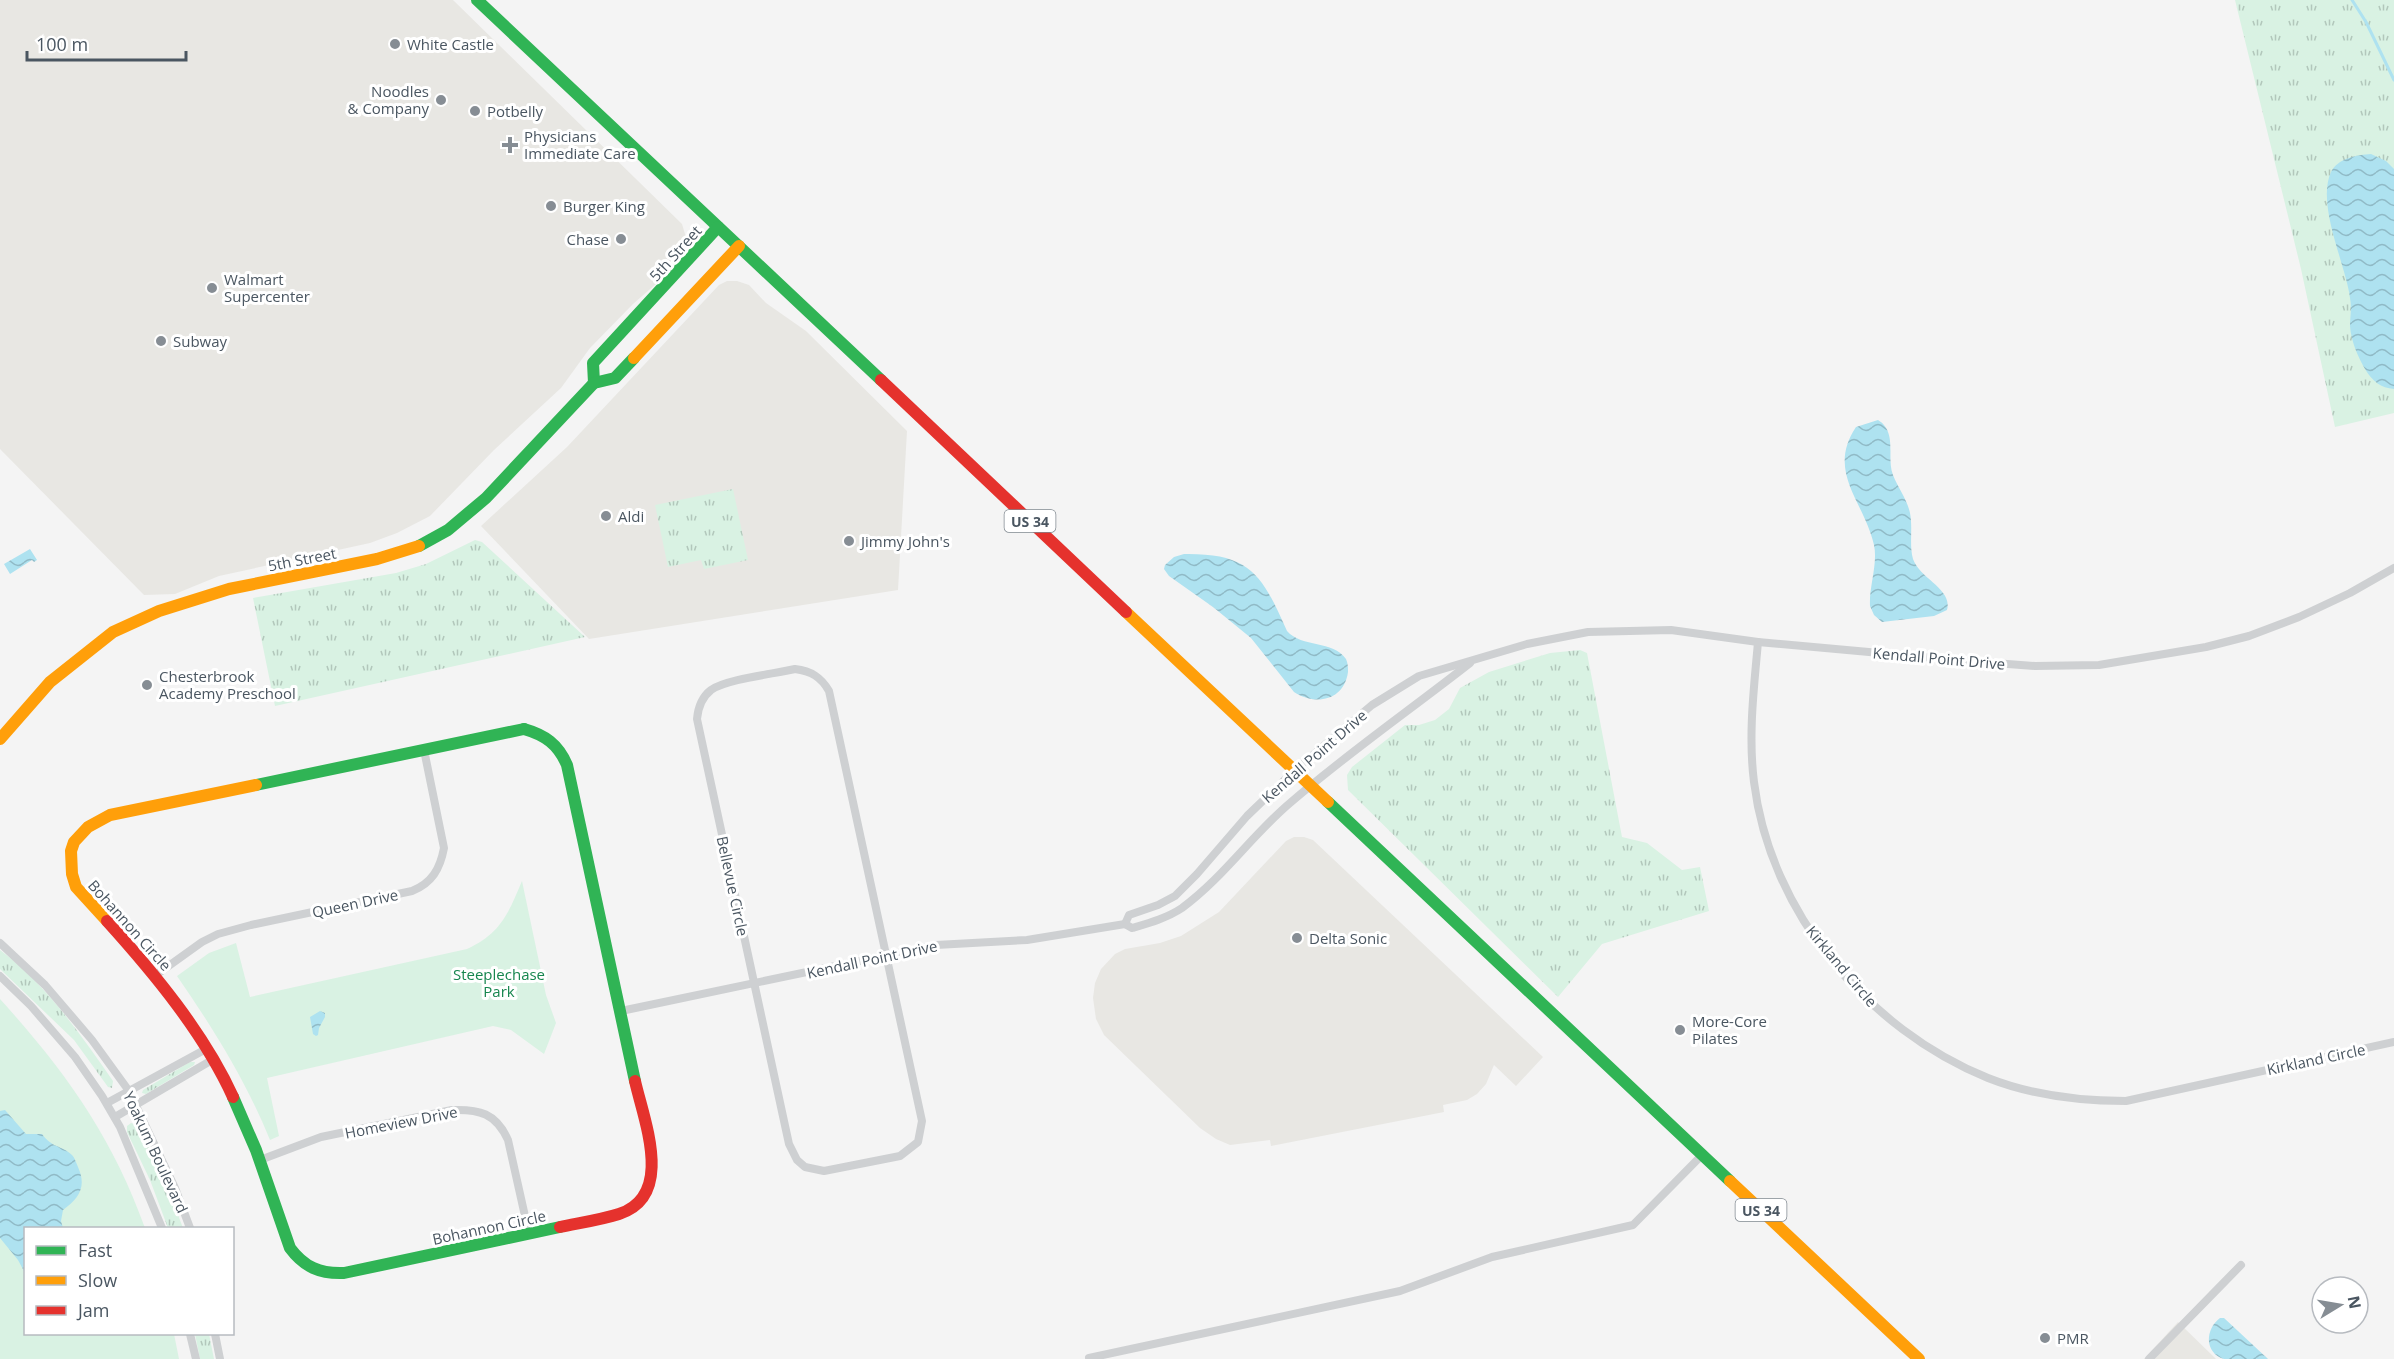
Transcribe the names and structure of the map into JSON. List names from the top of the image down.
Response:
{
  "streets": {
    "street": [
      "5th Street",
      "US 34",
      "Kendall Point Drive",
      "Bellevue Circle",
      "Queen Drive",
      "Bohannon Circle",
      "Kirkland Circle",
      "Homeview Drive",
      "Yoakum Boulevard"
    ]
  },
  "crossings": [
    ["5th Street", "US 34"],
    ["US 34", "Kendall Point Drive"],
    ["Kendall Point Drive", "Bellevue Circle"],
    ["Kendall Point Drive", "Bohannon Circle"],
    ["Kendall Point Drive", "Kirkland Circle"],
    ["Queen Drive", "Bohannon Circle"],
    ["Bohannon Circle", "Homeview Drive"]
  ],
  "parks": ["Steeplechase Park"],
  "places": {
    "other": [
      "White Castle",
      "Noodles & Company",
      "Potbelly",
      "Burger King",
      "Chase",
      "Walmart Supercenter",
      "Subway",
      "Aldi",
      "Jimmy John's",
      "Chesterbrook Academy Preschool",
      "Delta Sonic",
      "More-Core Pilates",
      "PMR"
    ],
    "health": ["Physicians Immediate Care"]
  },
  "legend": ["Fast", "Slow", "Jam"],
  "scale_bar": "100 m",
  "north": "right"
}
